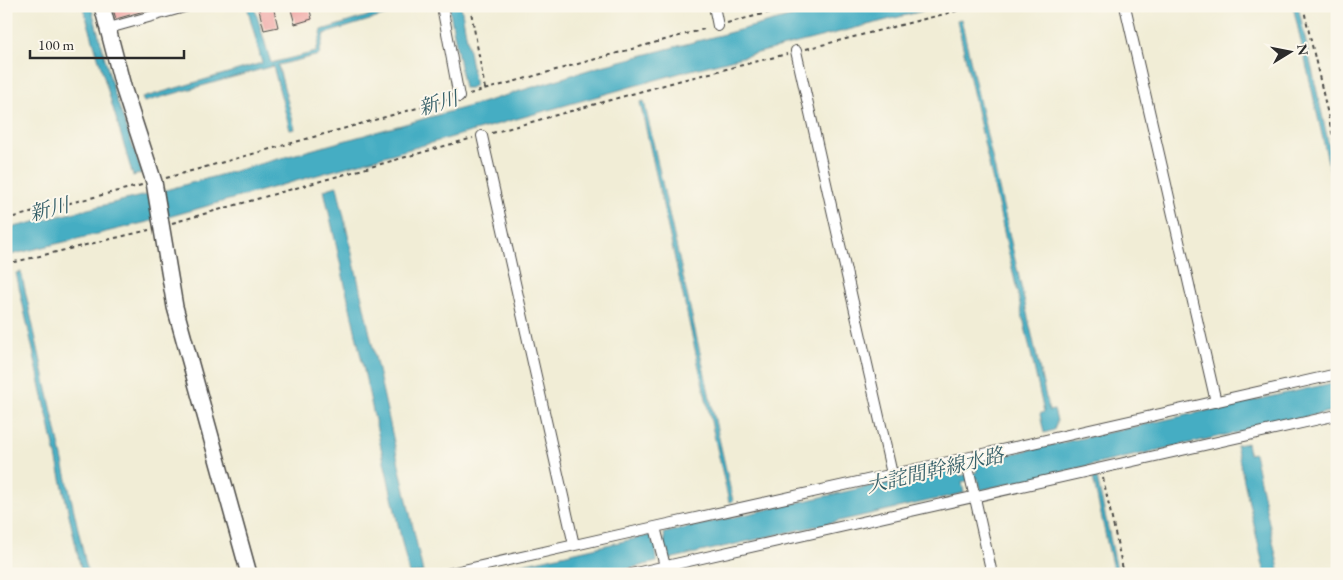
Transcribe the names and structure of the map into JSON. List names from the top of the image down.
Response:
{
  "water": ["新川", "大詫間幹線水路"],
  "scale_bar": "100 m",
  "north": "right"
}
